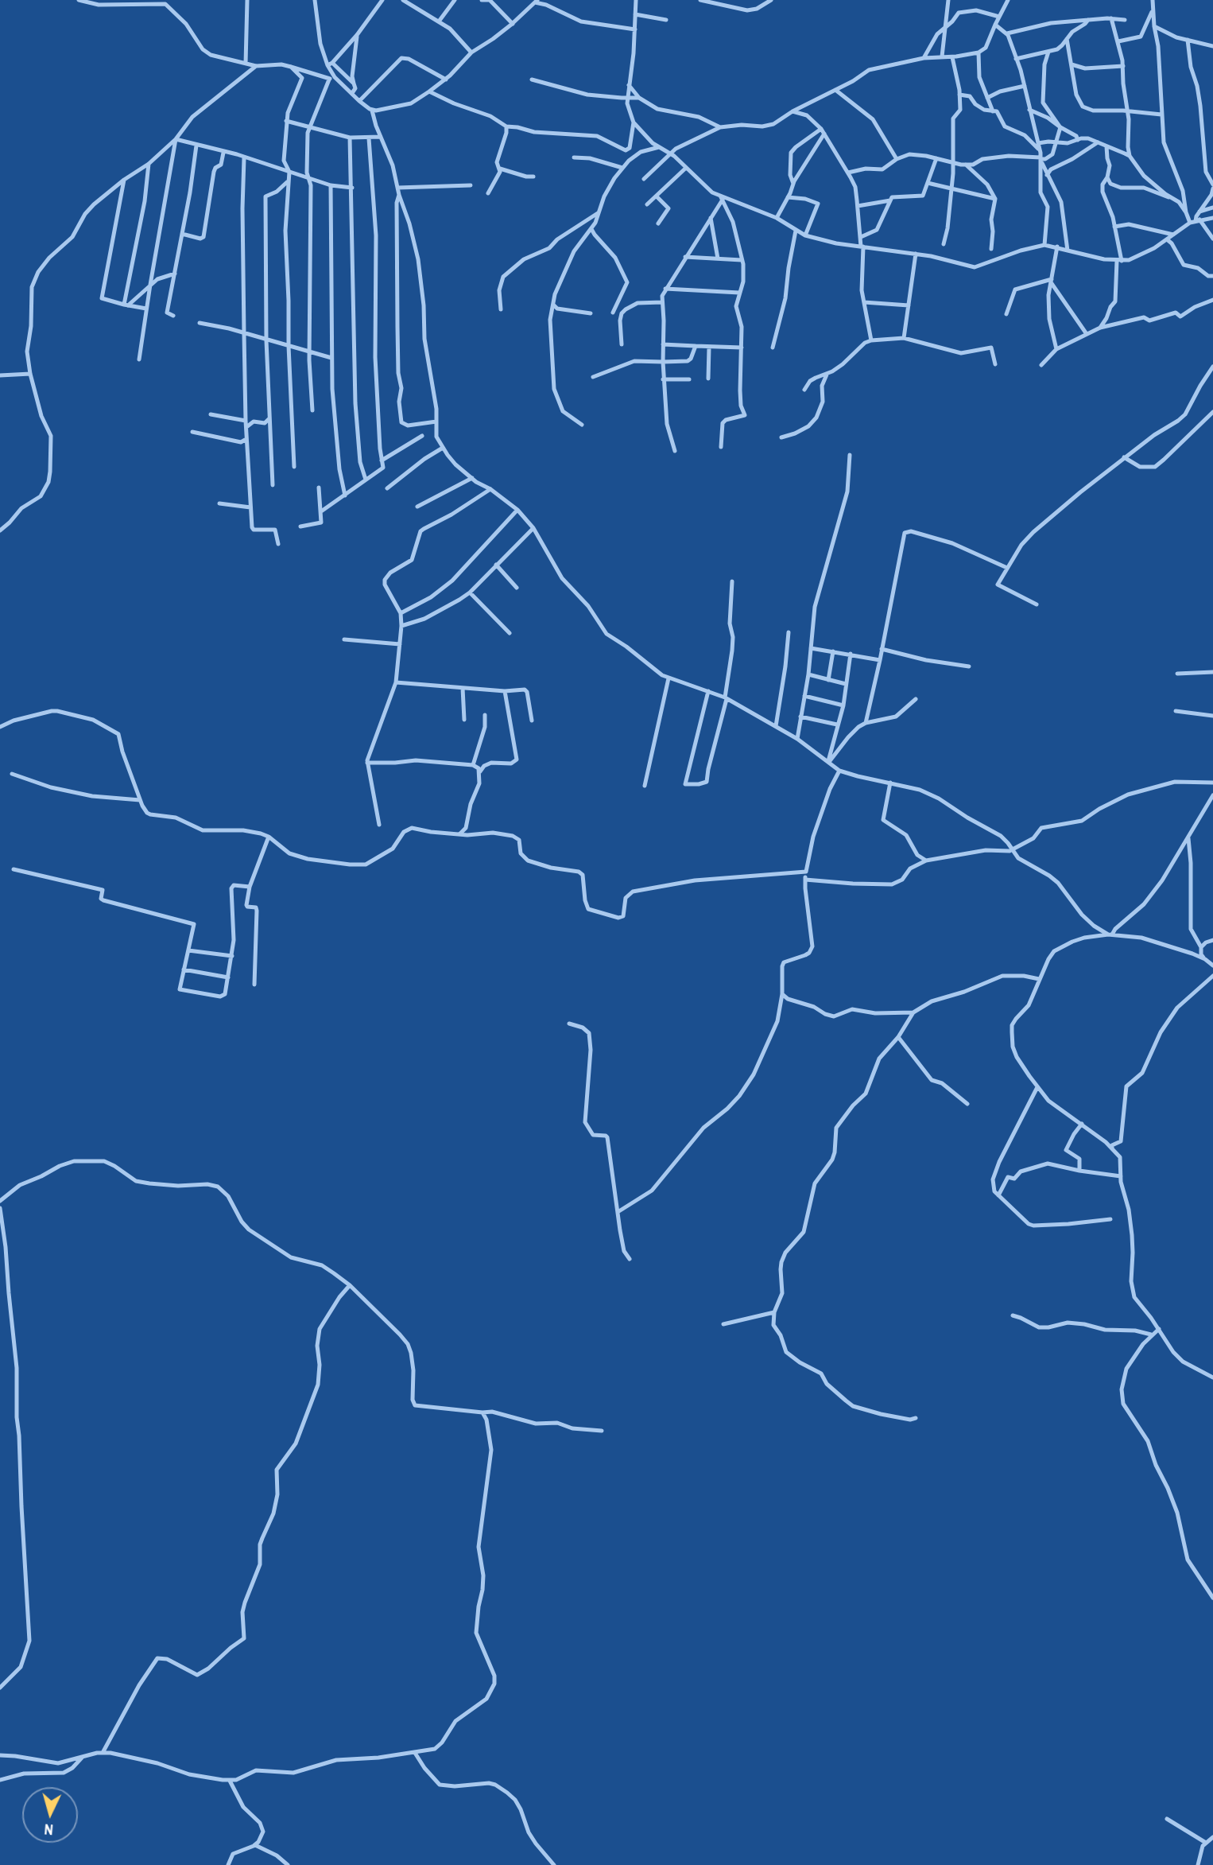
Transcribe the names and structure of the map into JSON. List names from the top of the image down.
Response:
{
  "north": "bottom"
}
